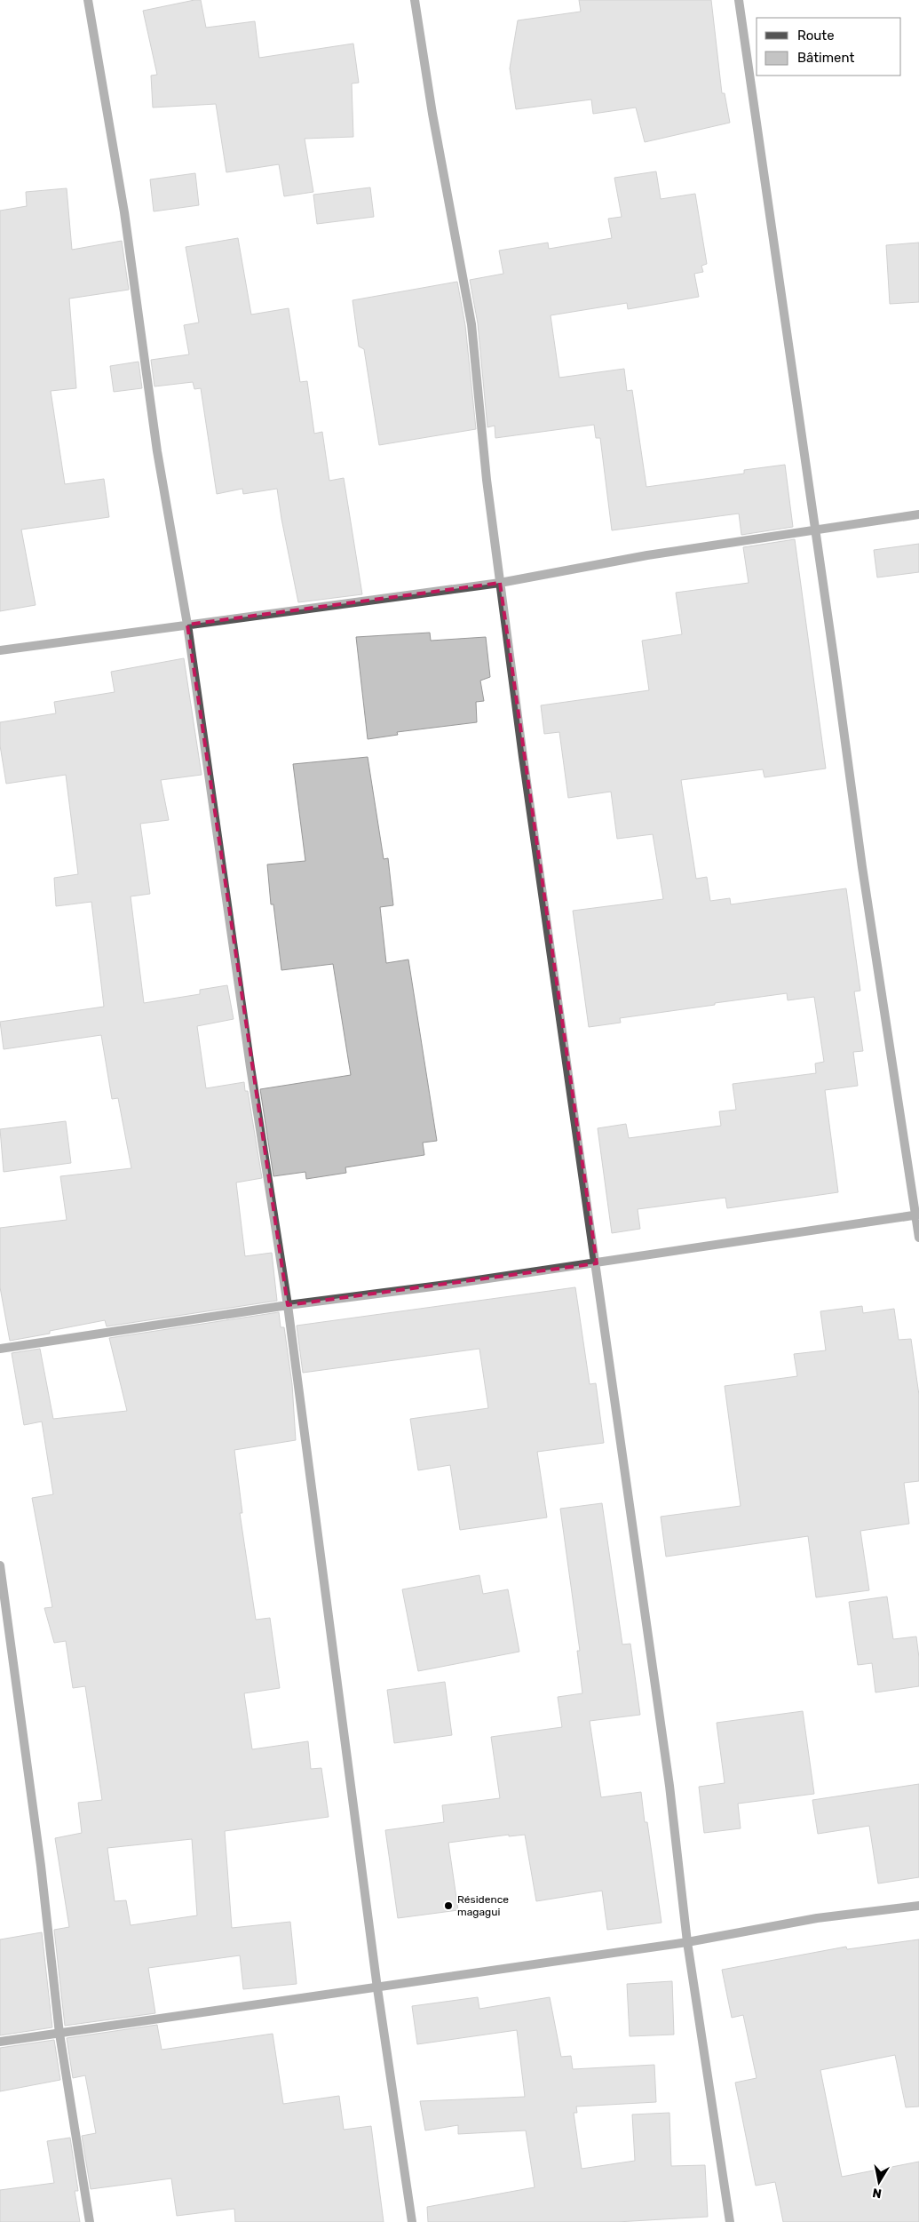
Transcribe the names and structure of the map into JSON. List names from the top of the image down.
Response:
{
  "places": ["Résidence magagui"],
  "legend": ["Route", "Bâtiment"],
  "north": "bottom"
}
